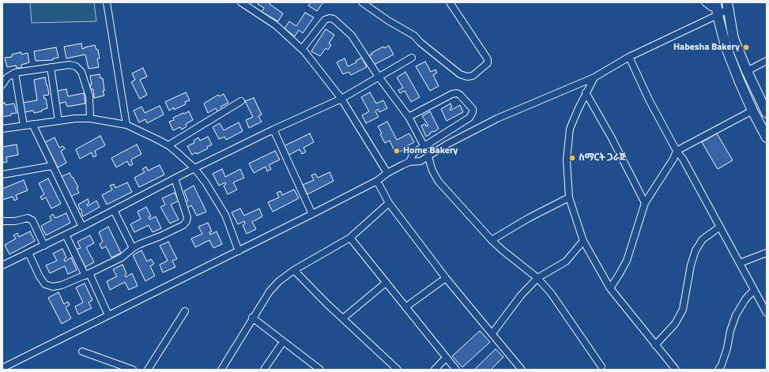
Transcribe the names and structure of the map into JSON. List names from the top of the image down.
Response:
{
  "places": ["Habesha Bakery", "Home Bakery", "ስማርት ጋራጅ"]
}
